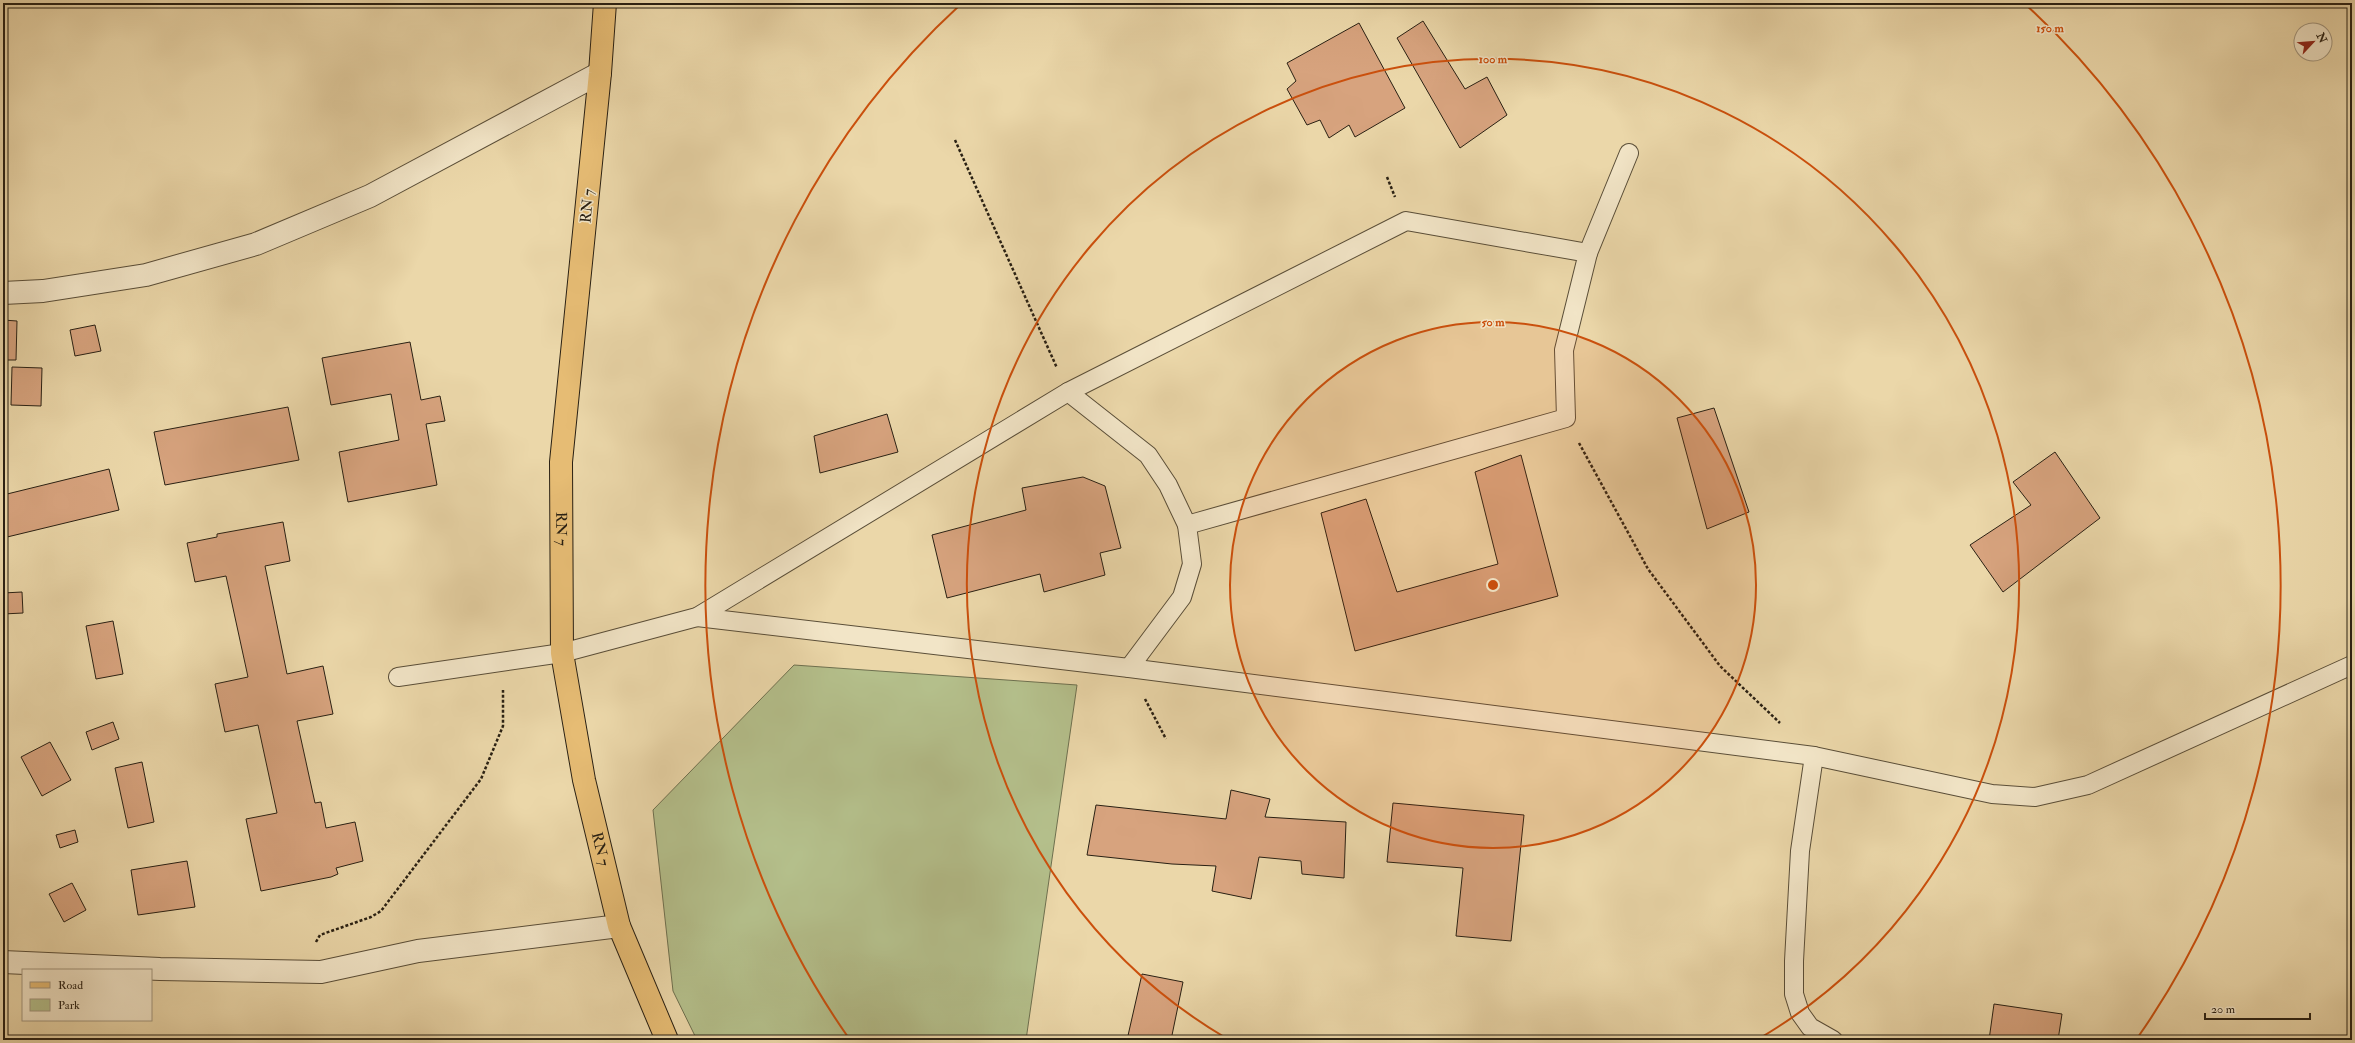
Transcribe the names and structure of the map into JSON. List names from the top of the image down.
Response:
{
  "streets": {
    "main road": ["RN 7"]
  },
  "legend": ["Road", "Park"],
  "scale_bar": "20 m",
  "north": "top right",
  "rings": ["150 m", "100 m", "50 m"]
}
